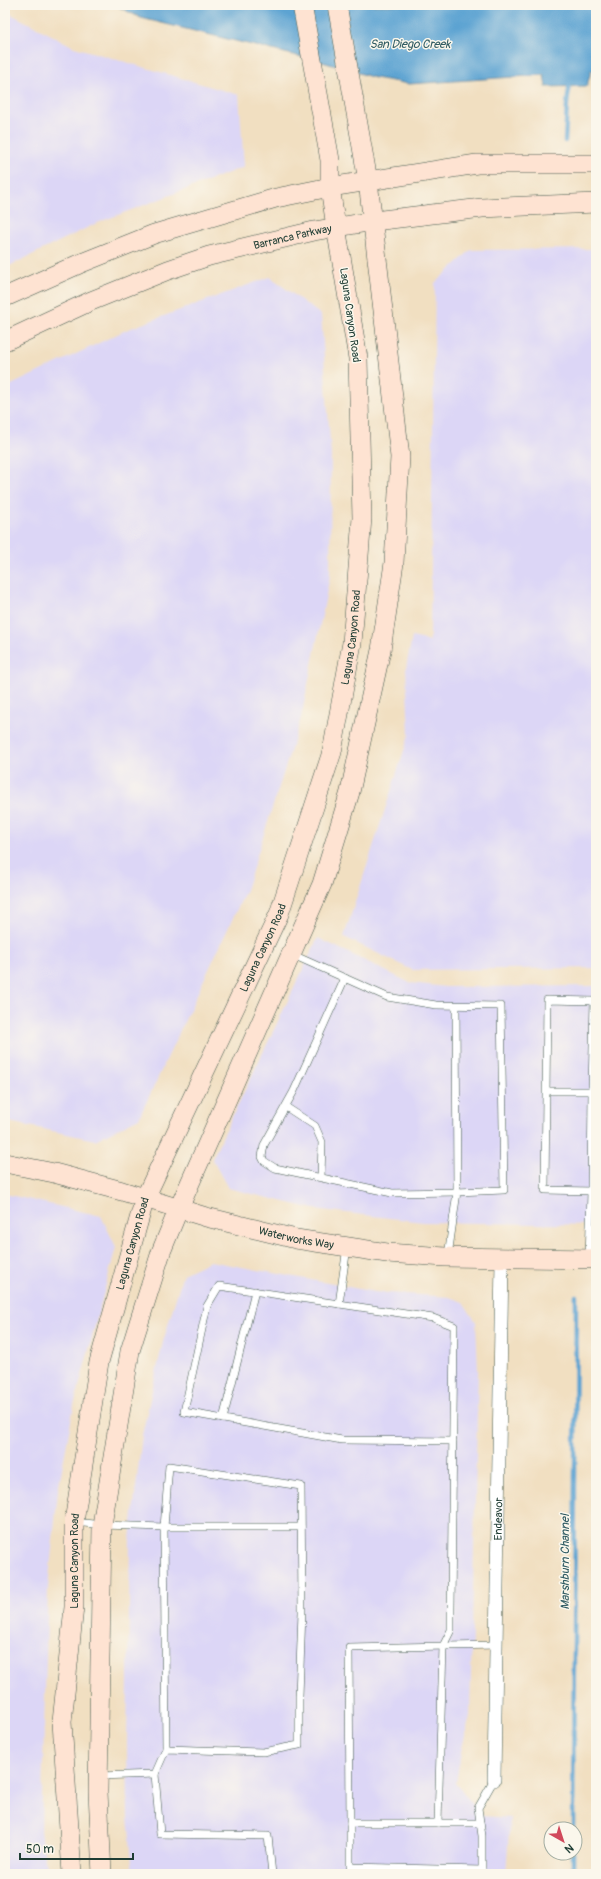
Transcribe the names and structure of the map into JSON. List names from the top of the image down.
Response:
{
  "streets": {
    "main road": ["Barranca Parkway", "Laguna Canyon Road", "Waterworks Way"],
    "street": ["Endeavor"]
  },
  "crossings": [
    ["Barranca Parkway", "Laguna Canyon Road"],
    ["Laguna Canyon Road", "Waterworks Way"],
    ["Waterworks Way", "Endeavor"]
  ],
  "water": ["San Diego Creek", "Marshburn Channel"],
  "scale_bar": "50 m",
  "north": "bottom right"
}
